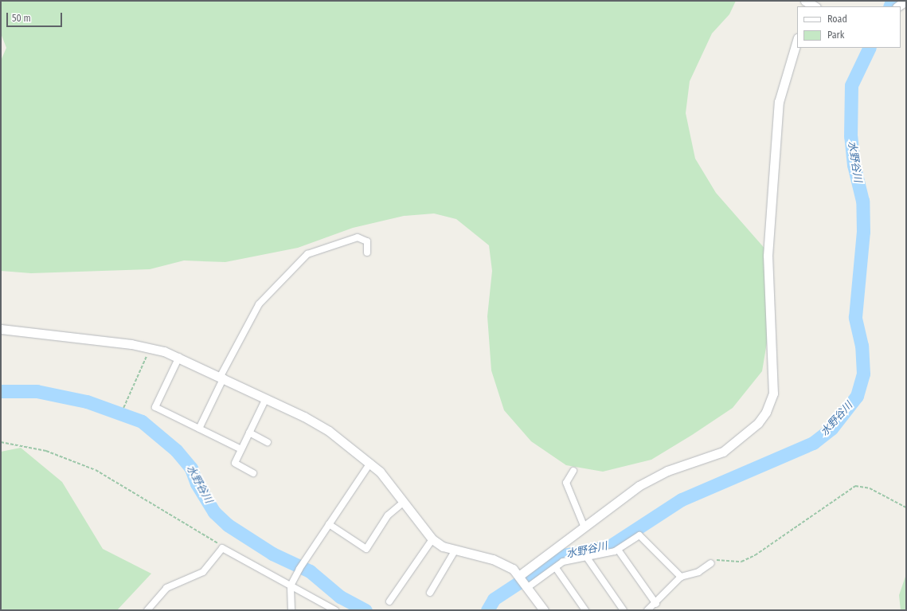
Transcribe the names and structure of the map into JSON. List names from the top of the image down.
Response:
{
  "water": ["水野谷川"],
  "legend": ["Road", "Park"],
  "scale_bar": "50 m"
}
